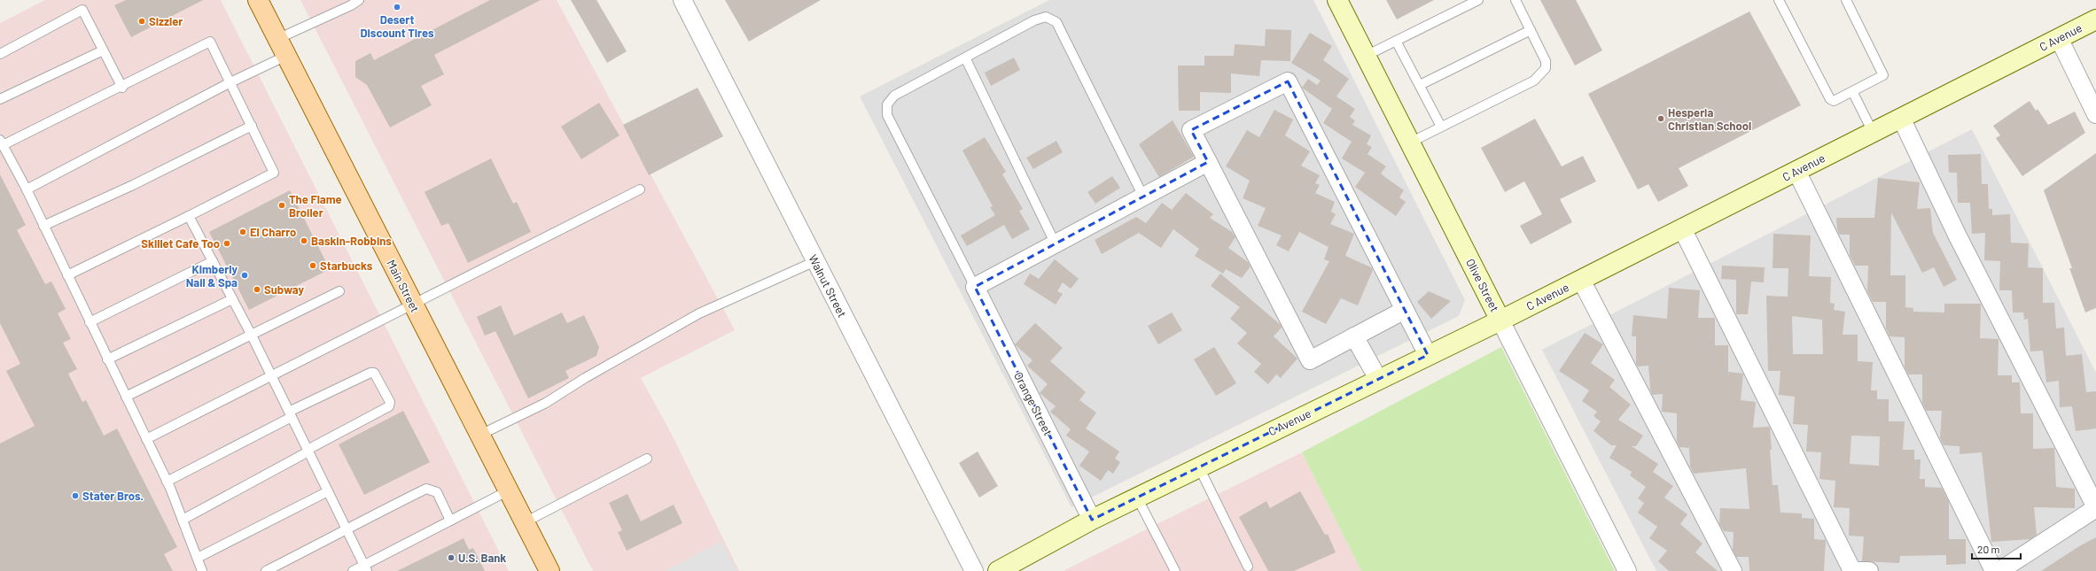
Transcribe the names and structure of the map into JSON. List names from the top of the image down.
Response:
{
  "streets": {
    "main road": ["Main Street"],
    "street": [
      "C Avenue",
      "Olive Street",
      "Walnut Street",
      "Orange Street"
    ]
  },
  "crossings": [
    ["C Avenue", "Olive Street"],
    ["C Avenue", "Orange Street"]
  ],
  "places": [
    "Desert Discount Tires",
    "Sizzler",
    "Hesperia Christian School",
    "The Flame Broiler",
    "El Charro",
    "Baskin-Robbins",
    "Skillet Cafe Too",
    "Starbucks",
    "Kimberly Nail & Spa",
    "Subway",
    "Stater Bros.",
    "U.S. Bank"
  ],
  "scale_bar": "20 m"
}
